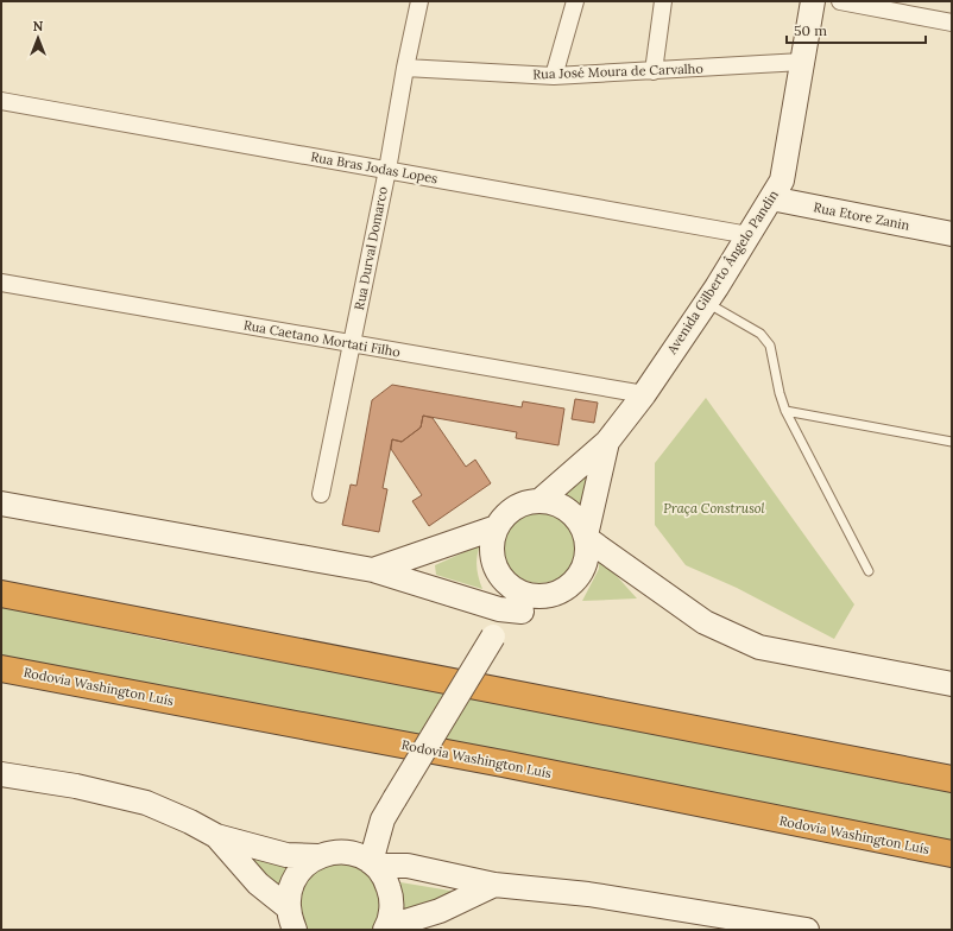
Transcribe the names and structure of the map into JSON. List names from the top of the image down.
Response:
{
  "streets": {
    "highway": ["Rodovia Washington Luís"],
    "main road": ["Rua Etore Zanin", "Avenida Gilberto Ângelo Pandin"],
    "street": [
      "Rua José Moura de Carvalho",
      "Rua Bras Jodas Lopes",
      "Rua Durval Domarco",
      "Rua Caetano Mortati Filho"
    ]
  },
  "crossings": [
    ["Rua José Moura de Carvalho", "Rua Durval Domarco"],
    ["Rua José Moura de Carvalho", "Avenida Gilberto Ângelo Pandin"],
    ["Rua Bras Jodas Lopes", "Rua Durval Domarco"],
    ["Rua Bras Jodas Lopes", "Avenida Gilberto Ângelo Pandin"],
    ["Rua Etore Zanin", "Avenida Gilberto Ângelo Pandin"],
    ["Rua Durval Domarco", "Rua Caetano Mortati Filho"],
    ["Avenida Gilberto Ângelo Pandin", "Rua Caetano Mortati Filho"]
  ],
  "parks": ["Praça Construsol"],
  "scale_bar": "50 m",
  "north": "top"
}
